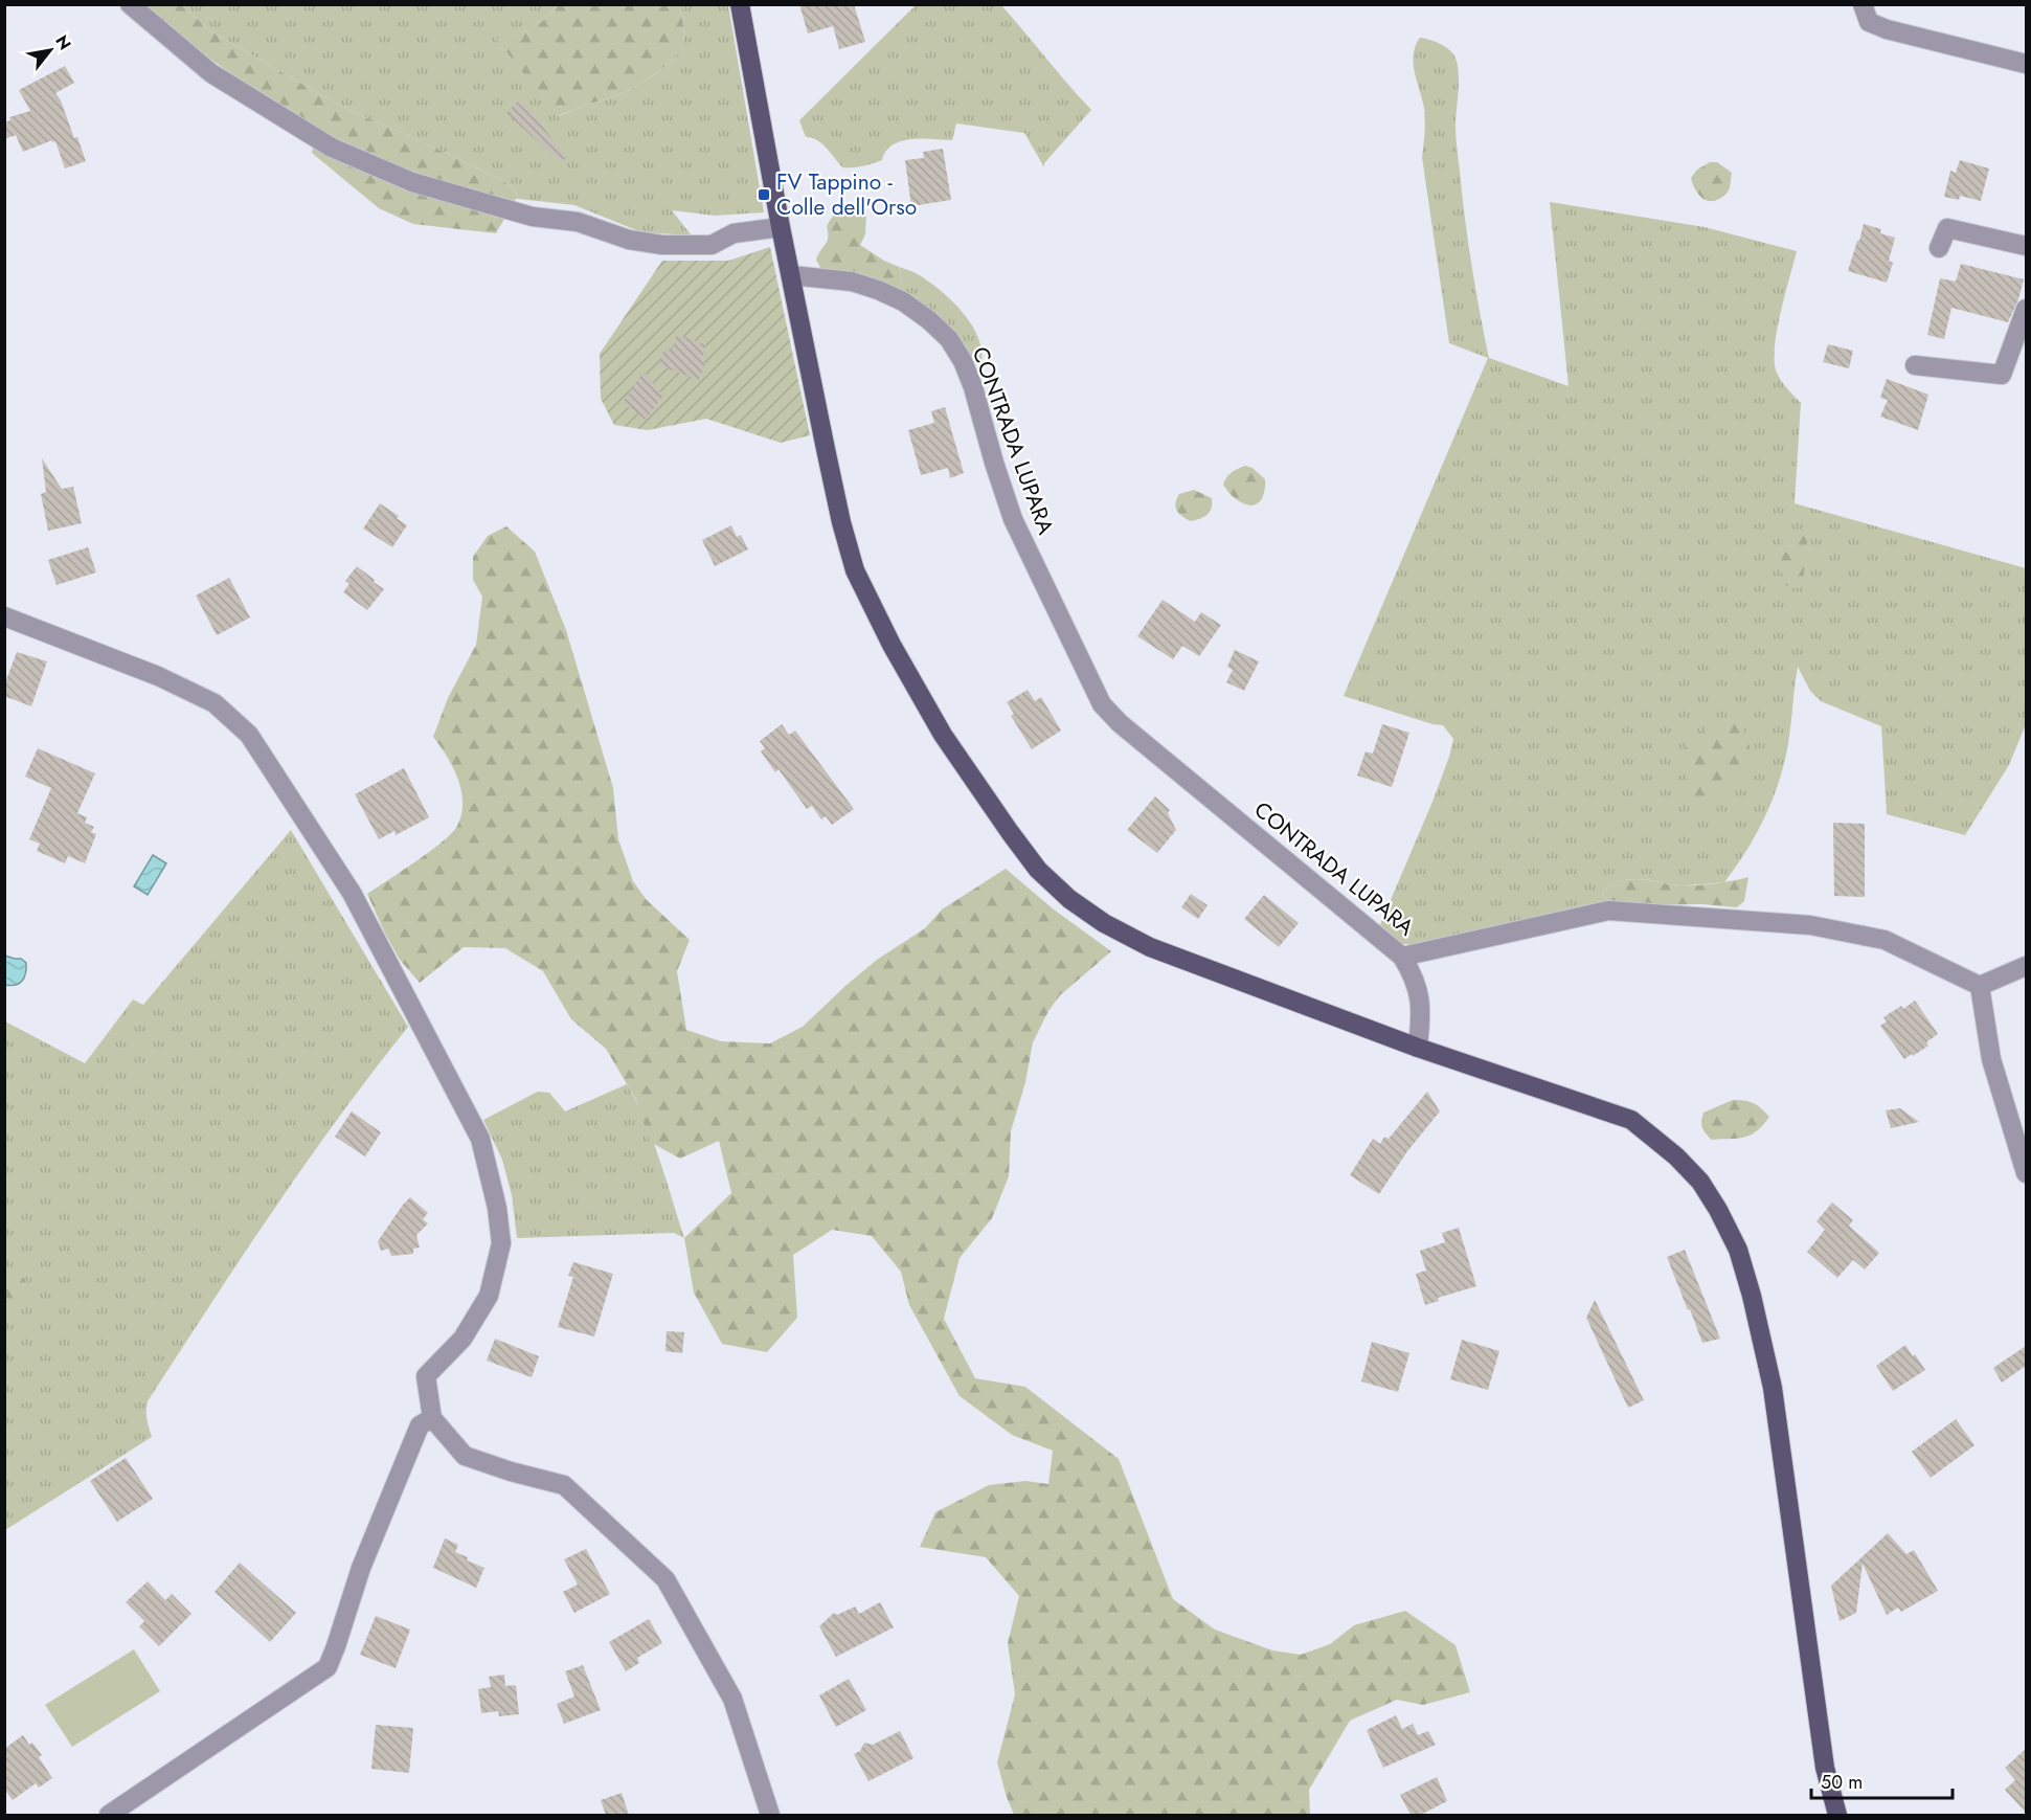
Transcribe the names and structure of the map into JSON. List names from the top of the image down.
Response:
{
  "streets": {
    "street": ["CONTRADA LUPARA"]
  },
  "places": {
    "transit": ["FV Tappino - Colle dell'Orso"]
  },
  "scale_bar": "50 m",
  "north": "top right"
}
